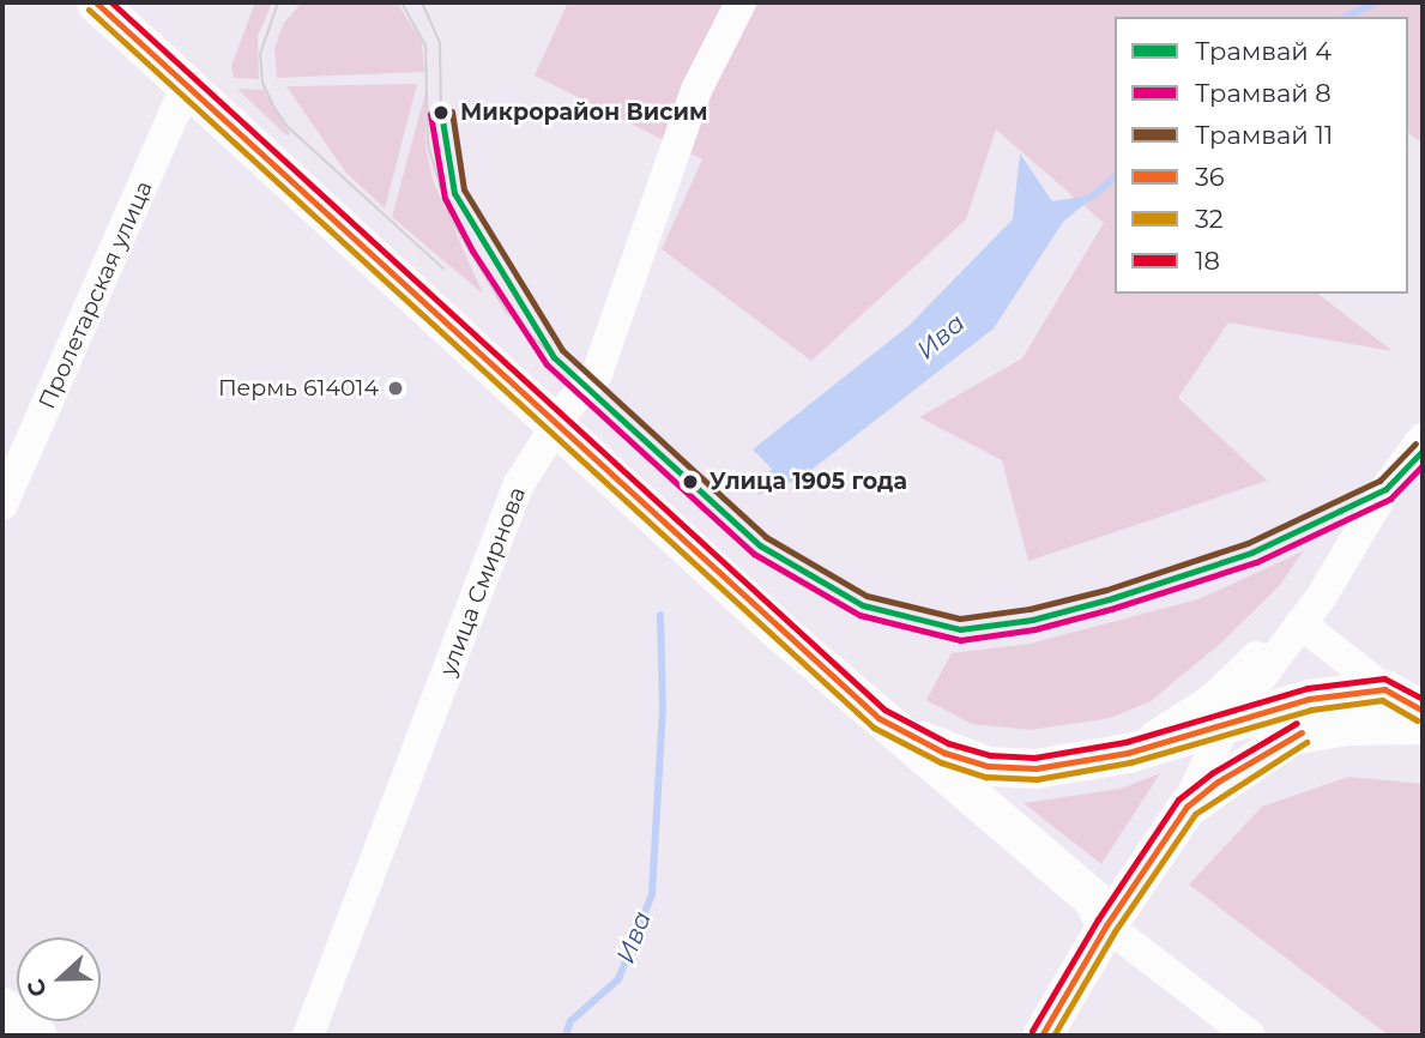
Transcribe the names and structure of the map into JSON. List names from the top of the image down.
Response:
{
  "streets": {
    "street": ["Пролетарская улица", "улица Смирнова"]
  },
  "water": ["Ива"],
  "places": ["Микрорайон Висим", "Пермь 614014", "Улица 1905 года"],
  "lines": [
    "transit line 36",
    "transit line 18",
    "transit line 32",
    "tram line 11",
    "tram line 4",
    "tram line 8"
  ],
  "legend": [
    "Трамвай 4",
    "Трамвай 8",
    "Трамвай 11",
    "36",
    "32",
    "18"
  ],
  "north": "left"
}
